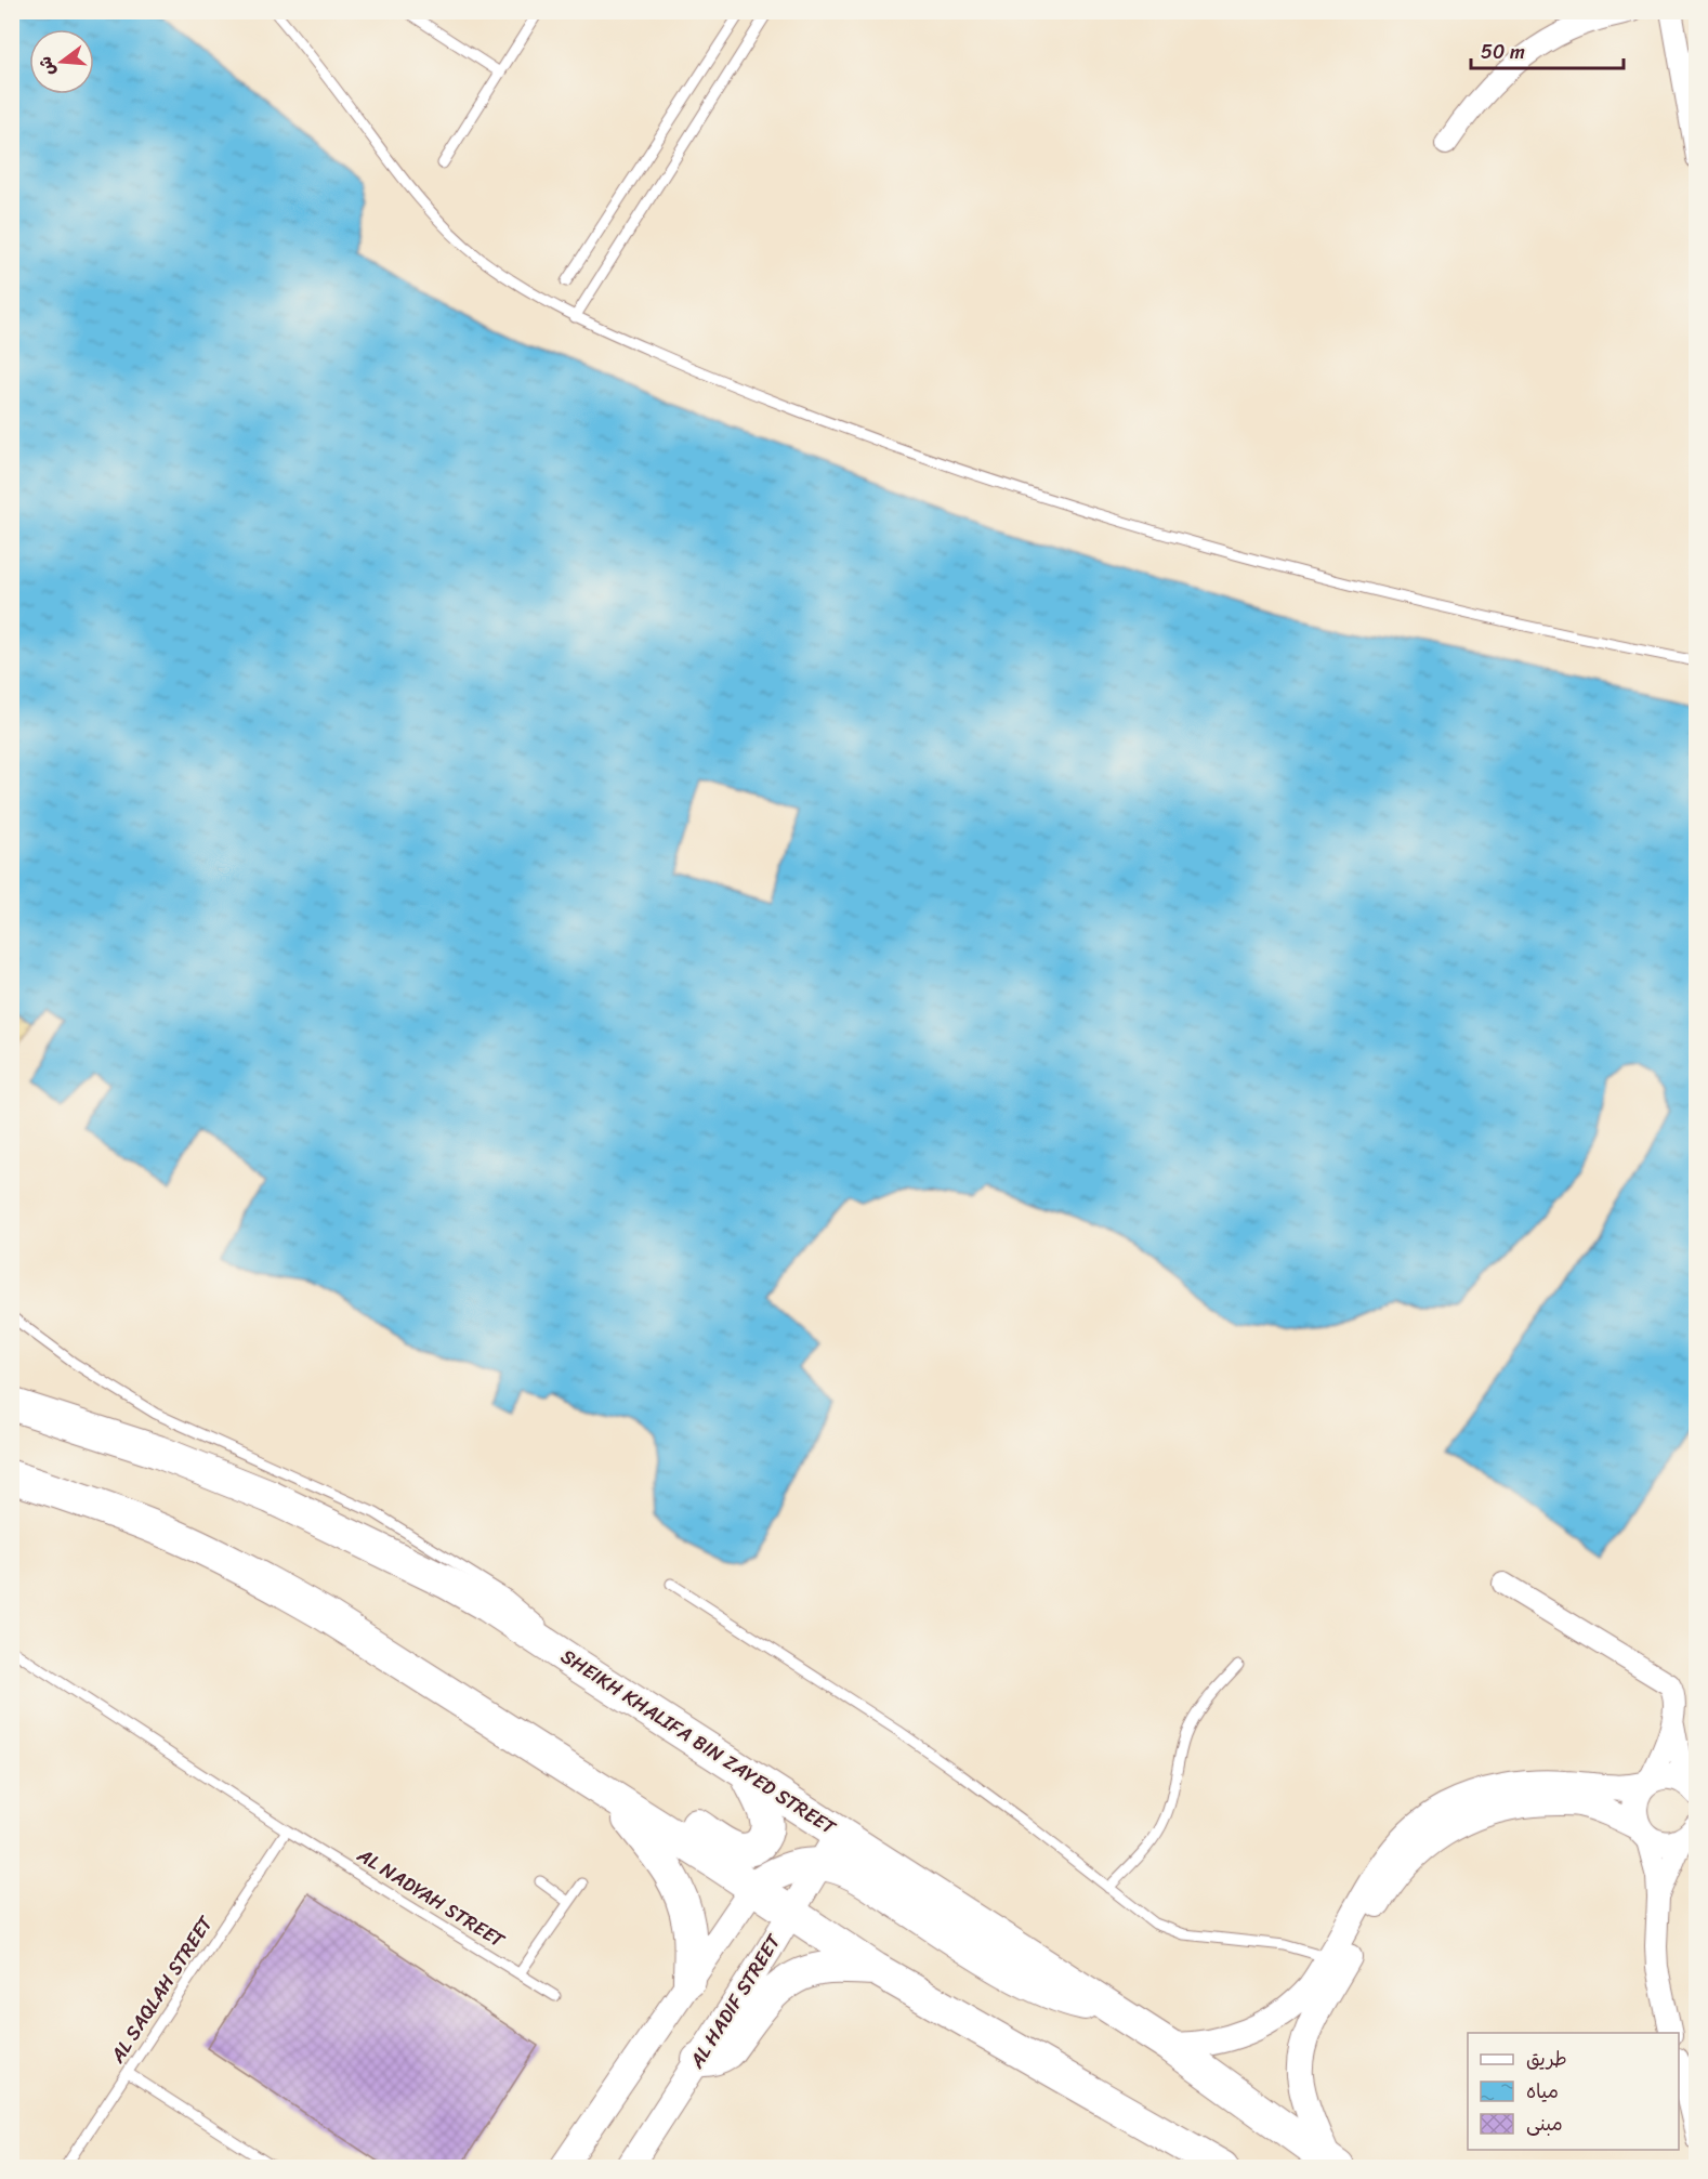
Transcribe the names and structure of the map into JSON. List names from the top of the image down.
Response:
{
  "streets": {
    "main road": ["SHEIKH KHALIFA BIN ZAYED STREET"],
    "street": ["AL HADIF STREET"],
    "lane": ["AL NADYAH STREET", "AL SAQLAH STREET"]
  },
  "crossings": [
    ["SHEIKH KHALIFA BIN ZAYED STREET", "AL HADIF STREET"],
    ["AL NADYAH STREET", "AL SAQLAH STREET"]
  ],
  "legend": ["طريق", "مياه", "مبنى"],
  "scale_bar": "50 m",
  "north": "left"
}
